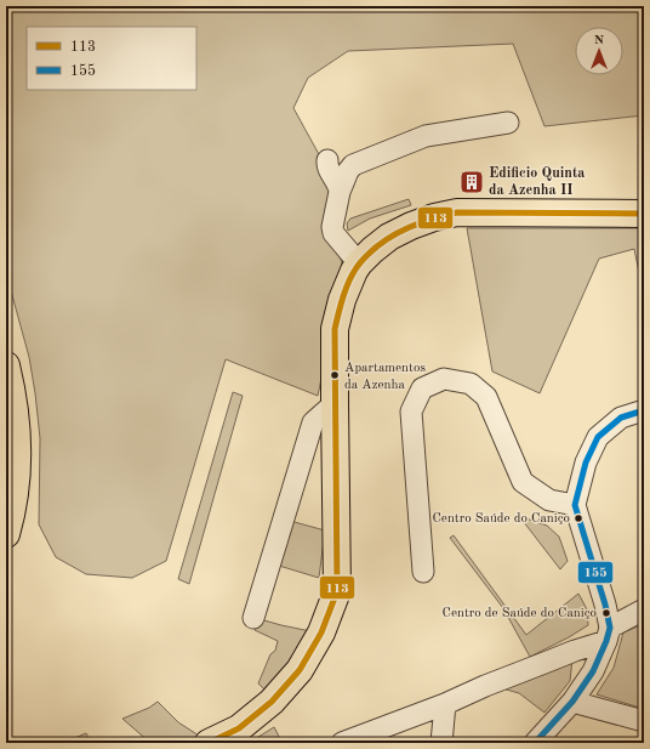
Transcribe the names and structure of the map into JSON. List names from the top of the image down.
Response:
{
  "places": {
    "building": ["Edificio Quinta da Azenha II"],
    "other": ["Apartamentos da Azenha", "Centro Saúde do Caniço", "Centro de Saúde do Caniço"]
  },
  "lines": ["transit line 113", "transit line 155"],
  "legend": ["113", "155"],
  "north": "top"
}
